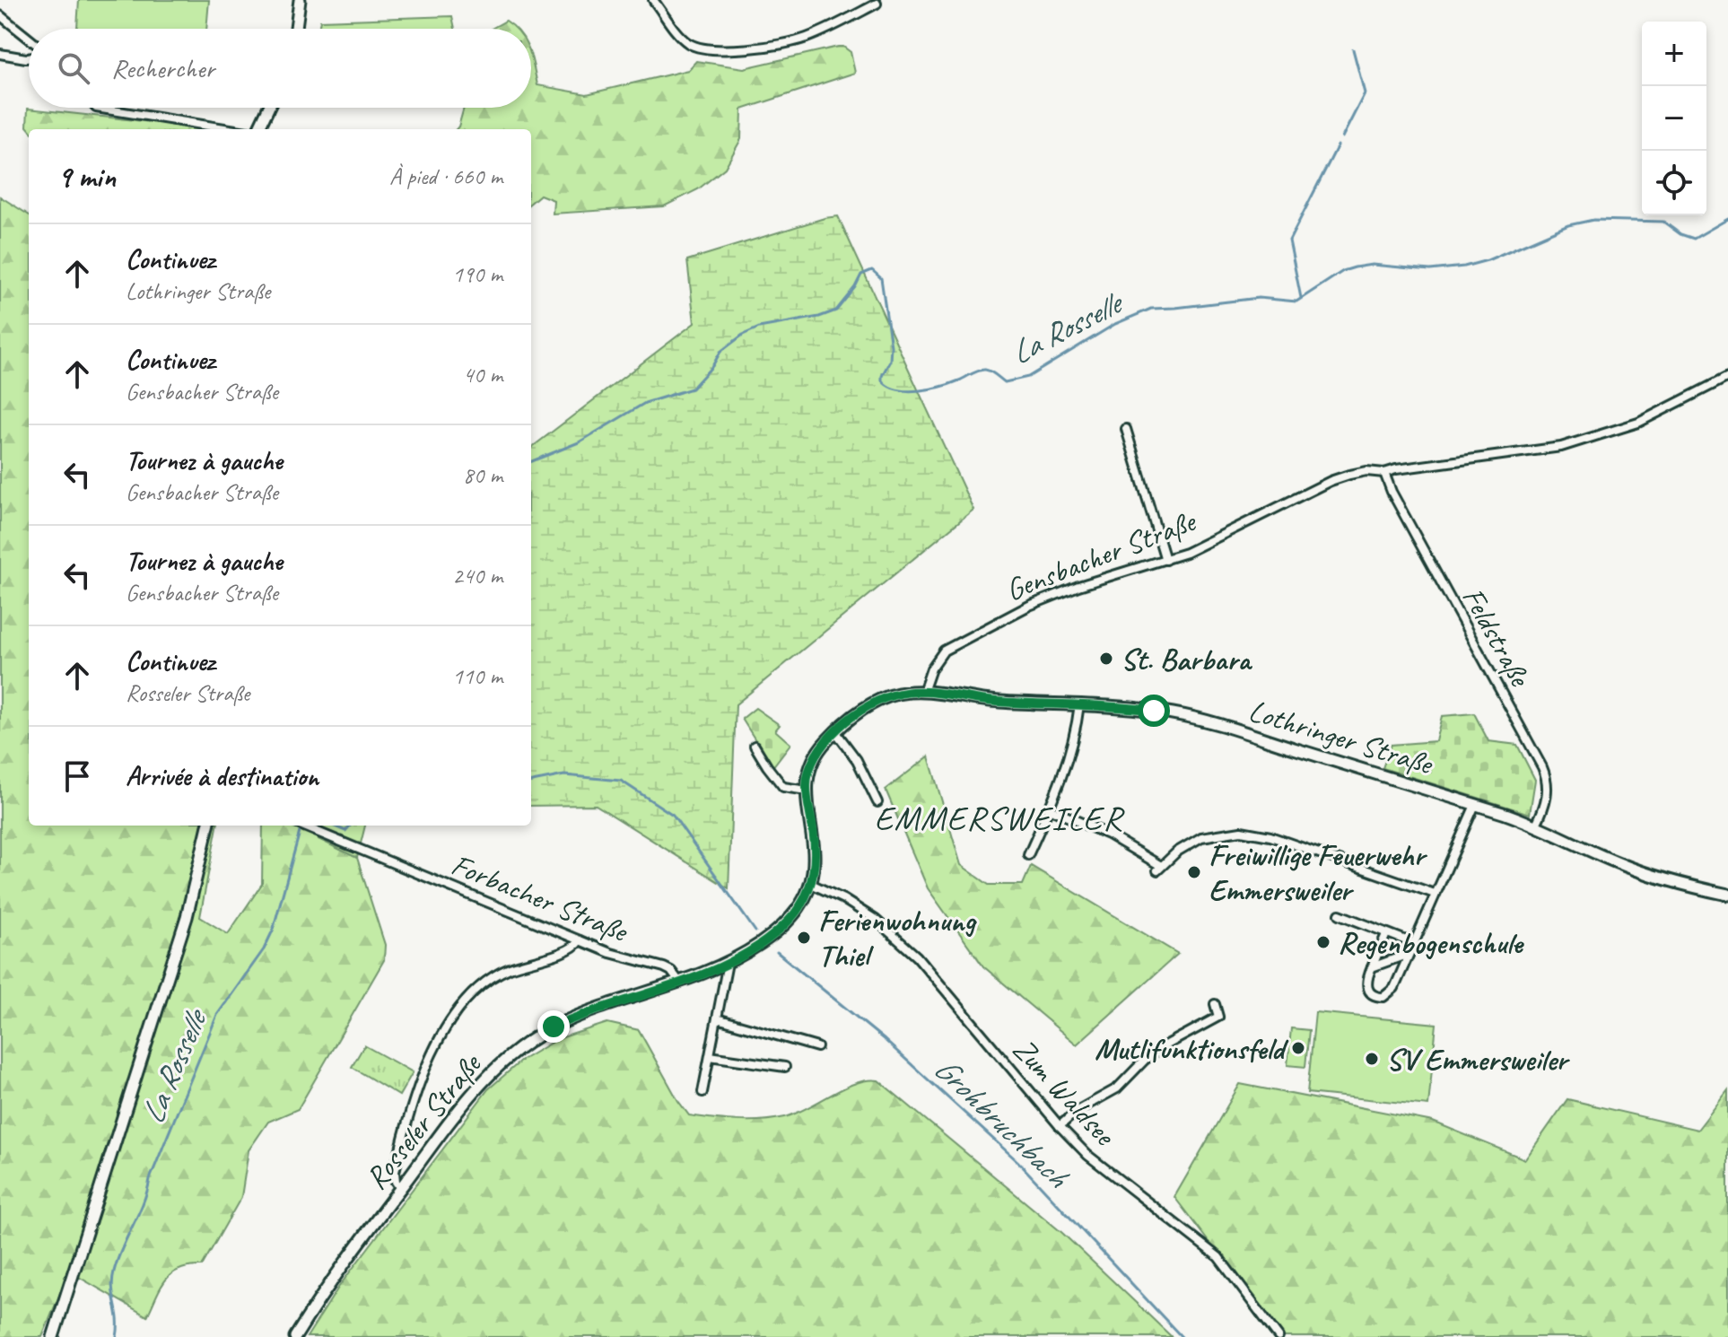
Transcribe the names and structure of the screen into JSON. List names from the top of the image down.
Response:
{
  "streets": {
    "main road": ["Lothringer Straße", "Rosseler Straße"],
    "street": [
      "Gensbacher Straße",
      "Feldstraße",
      "Forbacher Straße",
      "Zum Waldsee"
    ]
  },
  "crossings": [
    ["Gensbacher Straße", "Feldstraße"],
    ["Gensbacher Straße", "Lothringer Straße"],
    ["Feldstraße", "Lothringer Straße"],
    ["Forbacher Straße", "Rosseler Straße"]
  ],
  "districts": ["EMMERSWEILER"],
  "water": ["La Rosselle", "Grohbruchbach"],
  "places": [
    "St. Barbara",
    "Freiwillige Feuerwehr Emmersweiler",
    "Ferienwohnung Thiel",
    "Regenbogenschule",
    "Mutlifunktionsfeld",
    "SV Emmersweiler"
  ],
  "page": {
    "map_buttons": ["+", "−"],
    "search": "Rechercher",
    "heading": ["9 min", "À pied · 660 m"],
    "list": [
      ["Continuez", "Lothringer Straße", "190 m"],
      ["Continuez", "Gensbacher Straße", "40 m"],
      ["Tournez à gauche", "Gensbacher Straße", "80 m"],
      ["Tournez à gauche", "Gensbacher Straße", "240 m"],
      ["Continuez", "Rosseler Straße", "110 m"],
      "Arrivée à destination"
    ]
  }
}
